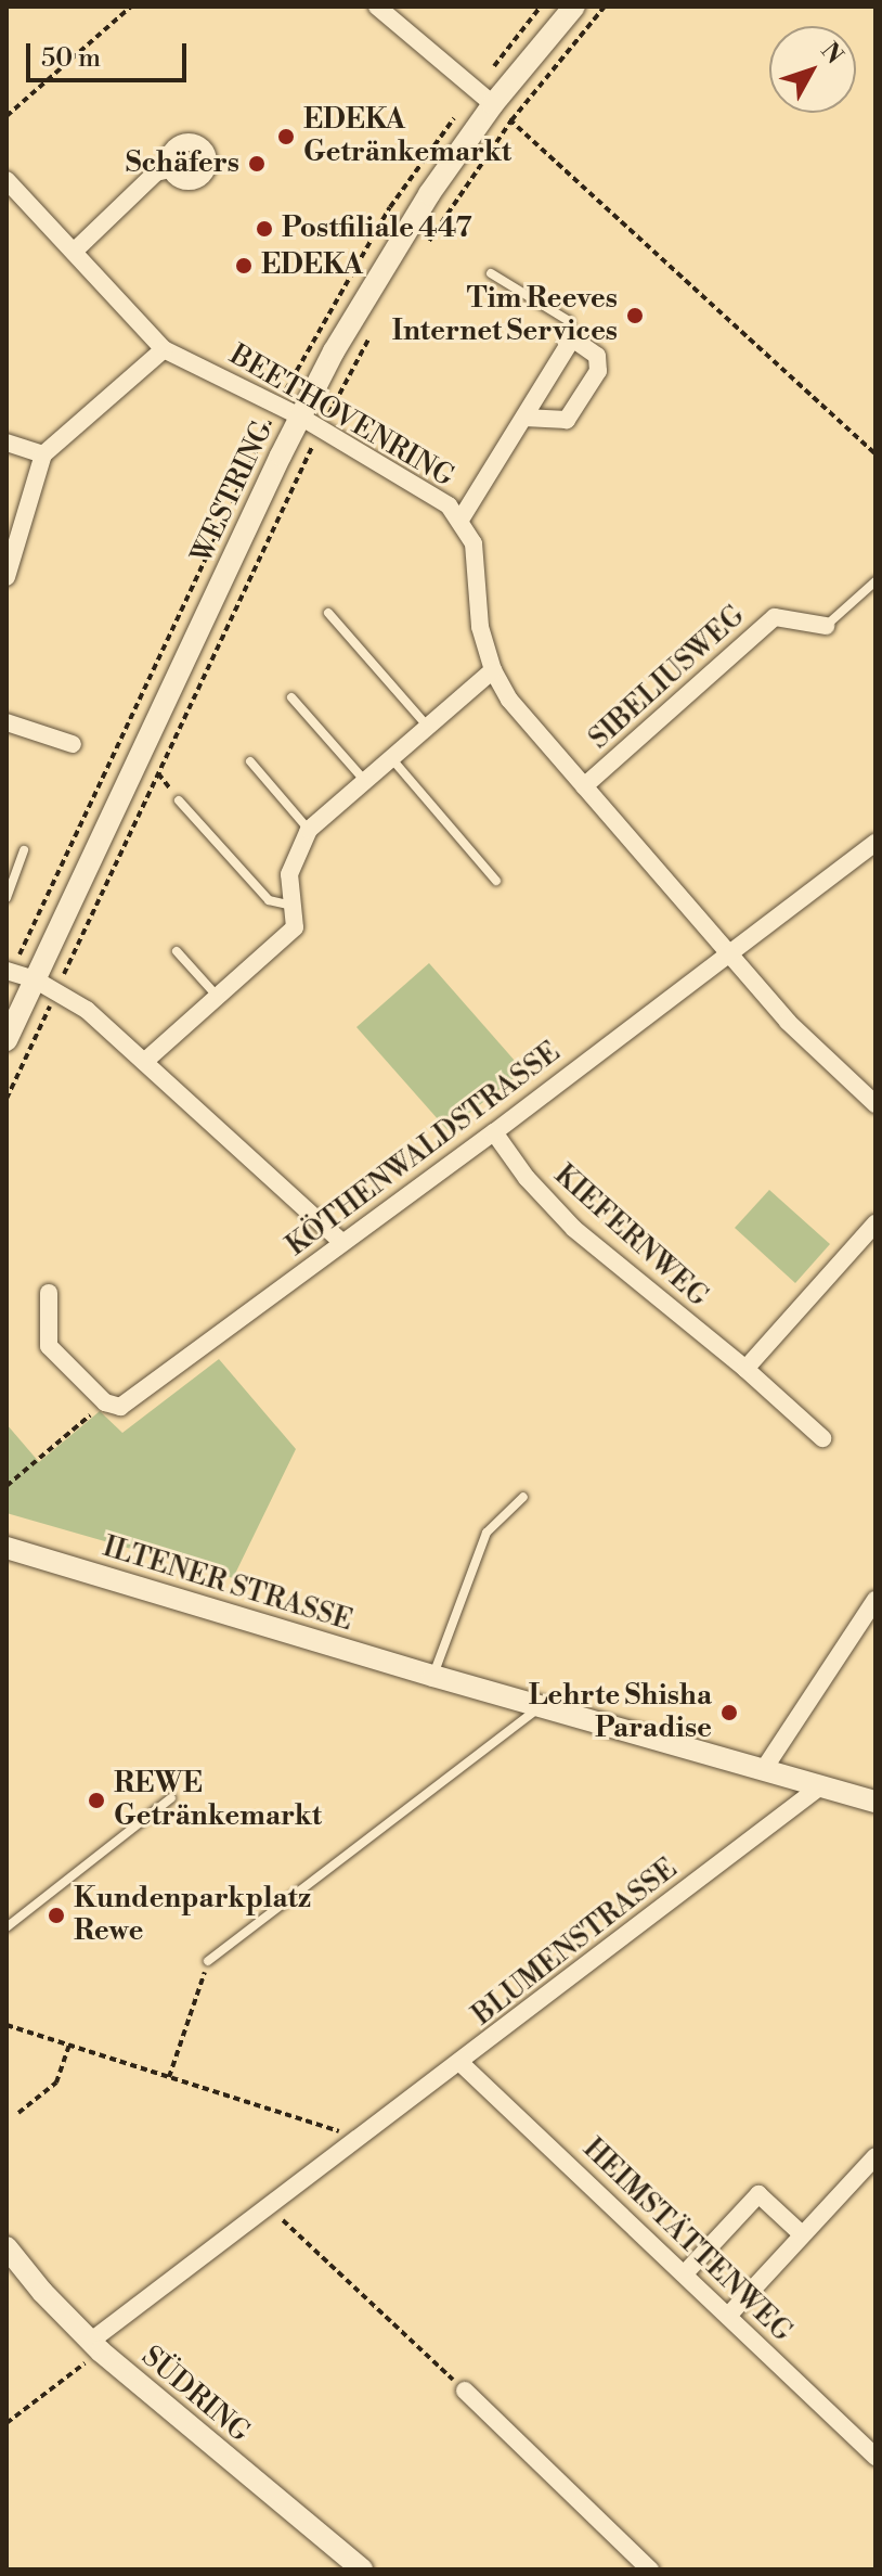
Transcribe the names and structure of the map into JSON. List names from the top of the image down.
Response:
{
  "streets": {
    "street": [
      "BEETHOVENRING",
      "WESTRING",
      "SIBELIUSWEG",
      "KÖTHENWALDSTRASSE",
      "KIEFERNWEG",
      "ILTENER STRASSE",
      "BLUMENSTRASSE",
      "HEIMSTÄTTENWEG",
      "SÜDRING"
    ]
  },
  "crossings": [
    ["BEETHOVENRING", "WESTRING"],
    ["BEETHOVENRING", "SIBELIUSWEG"],
    ["BEETHOVENRING", "KÖTHENWALDSTRASSE"],
    ["KÖTHENWALDSTRASSE", "KIEFERNWEG"],
    ["ILTENER STRASSE", "BLUMENSTRASSE"],
    ["BLUMENSTRASSE", "HEIMSTÄTTENWEG"],
    ["BLUMENSTRASSE", "SÜDRING"]
  ],
  "places": [
    "EDEKA Getränkemarkt",
    "Schäfers",
    "Postfiliale 447",
    "EDEKA",
    "Tim Reeves Internet Services",
    "Lehrte Shisha Paradise",
    "REWE Getränkemarkt",
    "Kundenparkplatz Rewe"
  ],
  "scale_bar": "50 m",
  "north": "top right"
}
